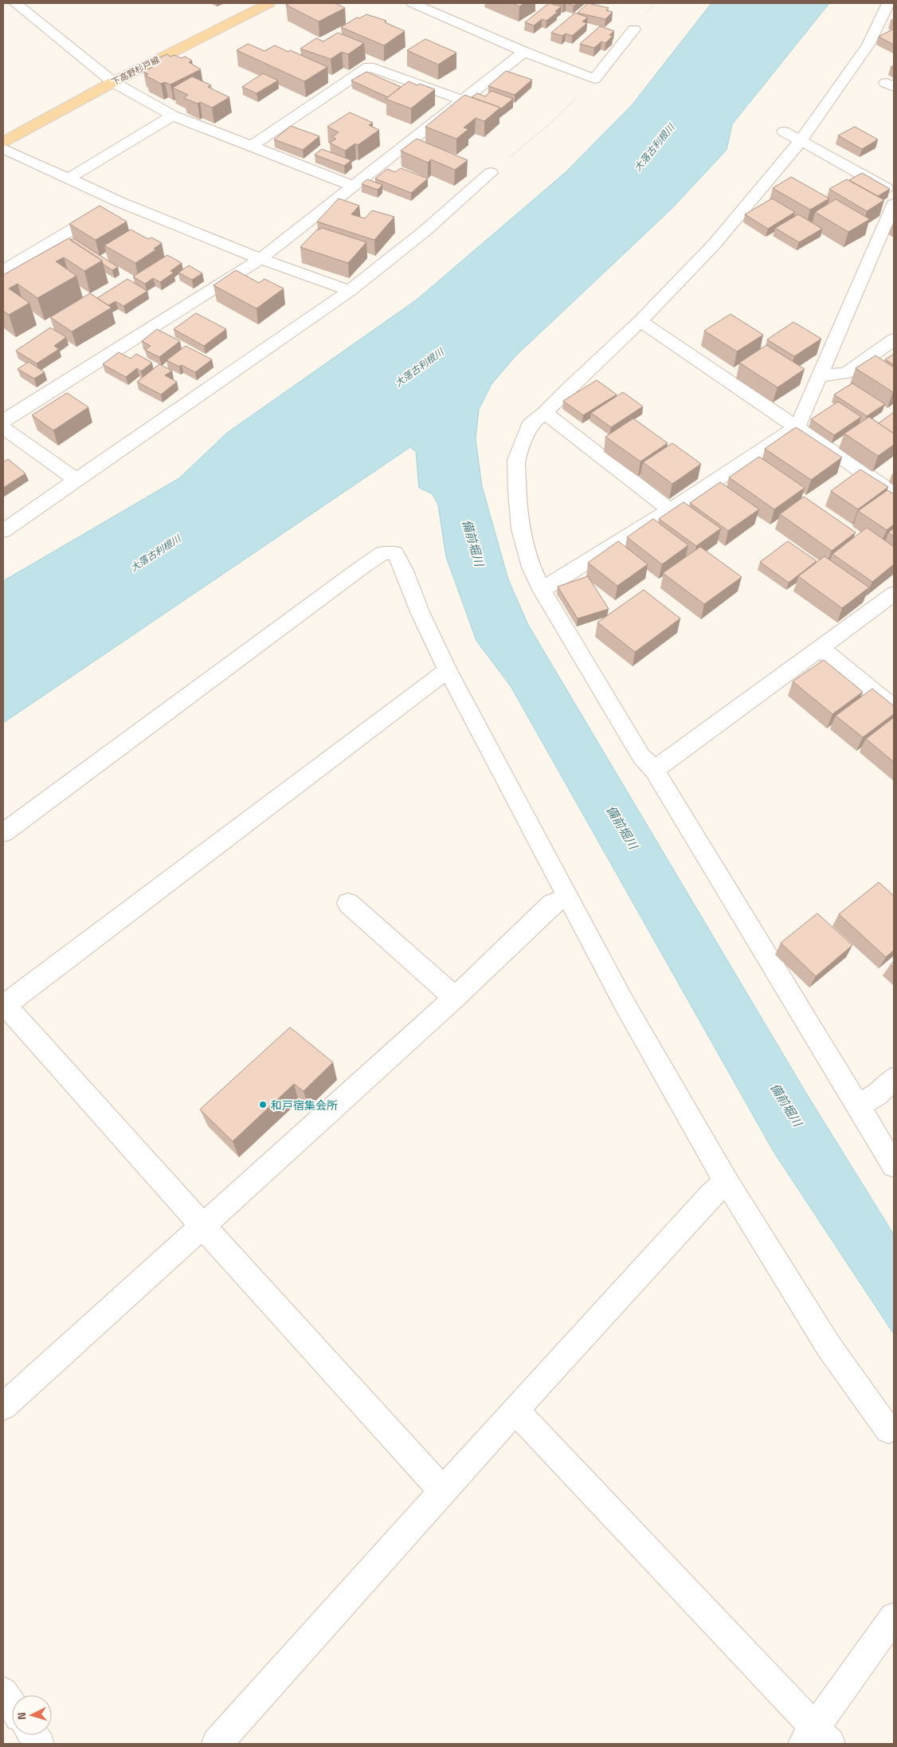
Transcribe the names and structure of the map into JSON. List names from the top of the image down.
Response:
{
  "streets": {
    "main road": ["下高野杉戸線"]
  },
  "water": ["大落古利根川", "備前堀川"],
  "places": ["和戸宿集会所"],
  "north": "left"
}
